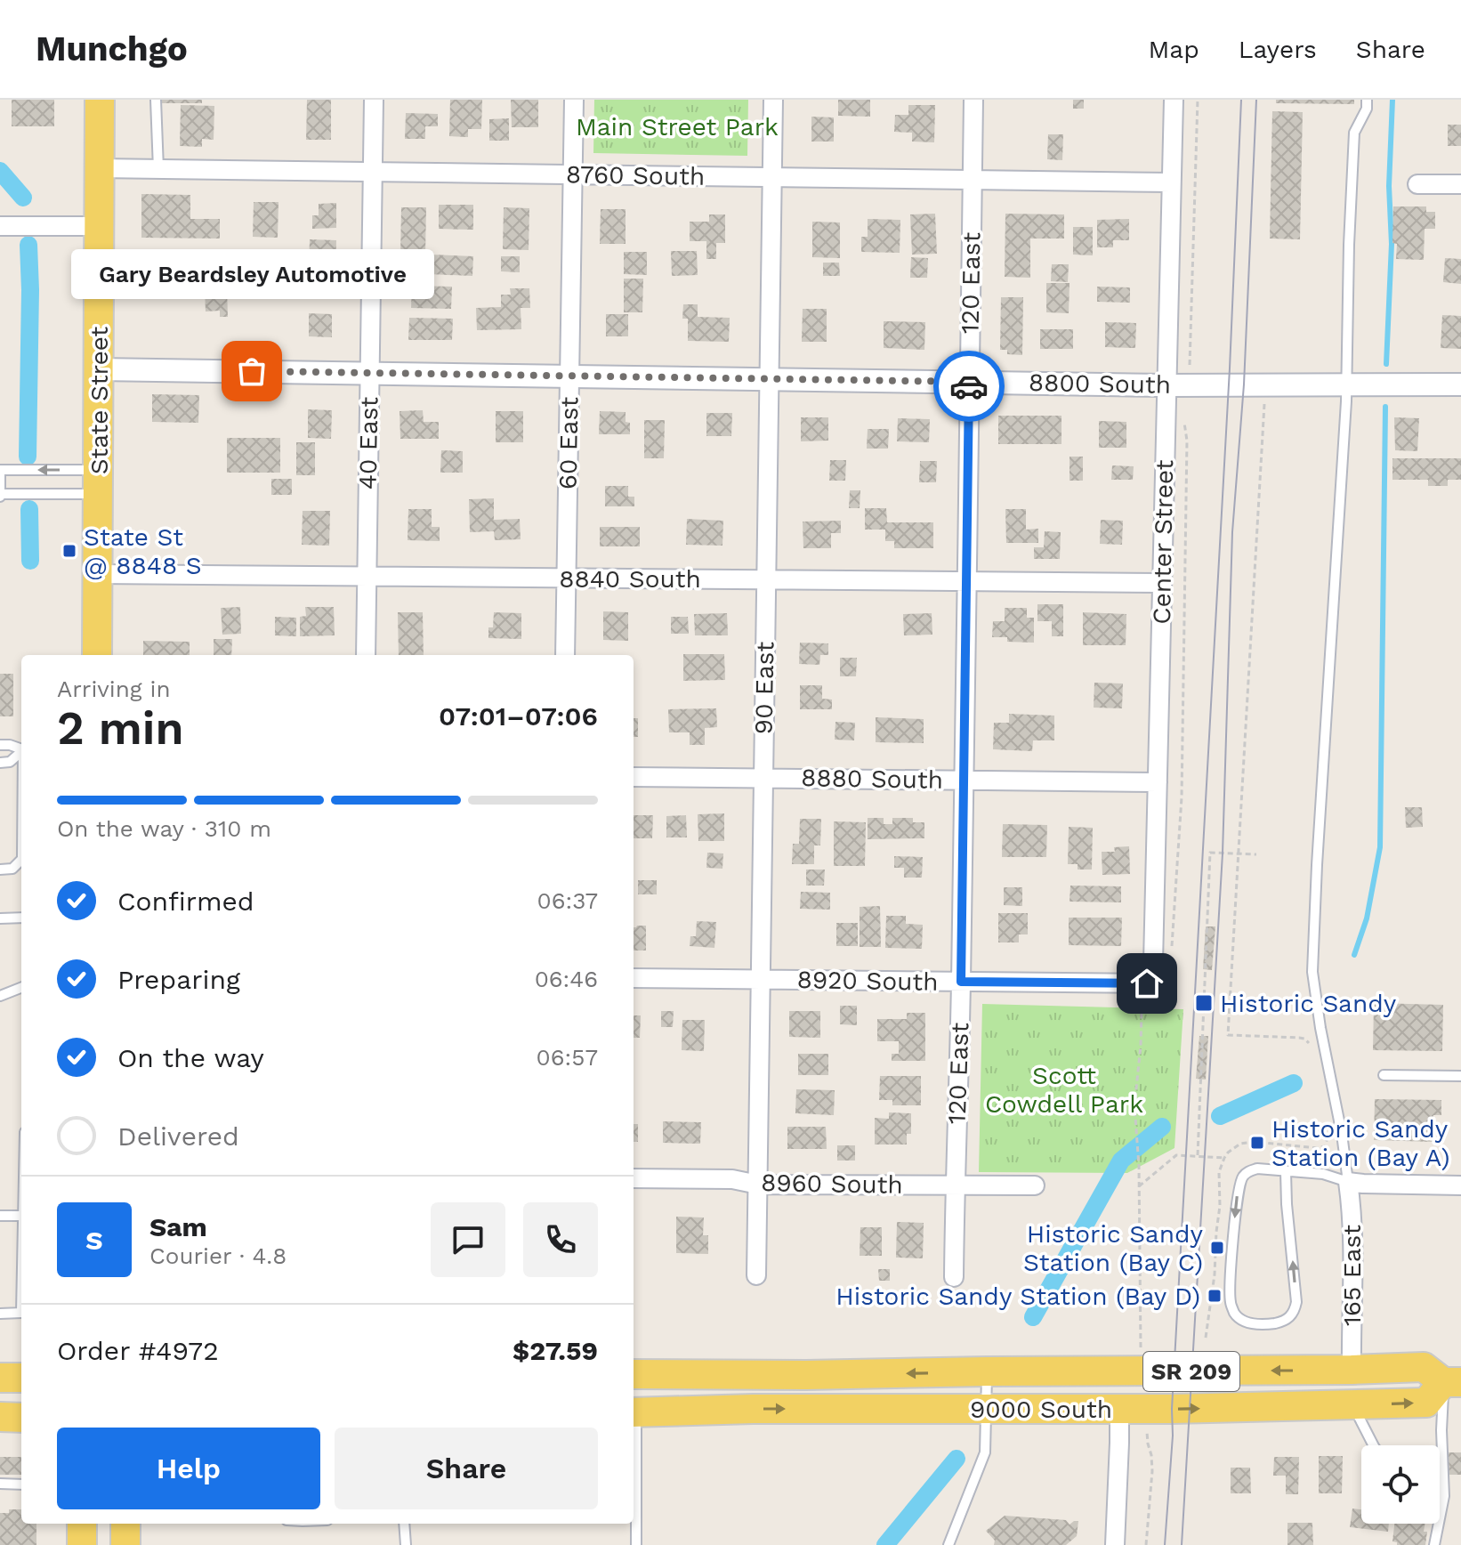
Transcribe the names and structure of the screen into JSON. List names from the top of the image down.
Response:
{
  "streets": {
    "main road": ["State Street", "SR 209", "9000 South"],
    "street": [
      "8760 South",
      "120 East",
      "8800 South",
      "40 East",
      "60 East",
      "Center Street",
      "8840 South",
      "90 East",
      "8880 South",
      "8920 South",
      "8960 South",
      "165 East"
    ]
  },
  "crossings": [
    ["8760 South", "120 East"],
    ["8760 South", "State Street"],
    ["8760 South", "40 East"],
    ["8760 South", "60 East"],
    ["8760 South", "Center Street"],
    ["8760 South", "90 East"],
    ["120 East", "8800 South"],
    ["120 East", "8840 South"],
    ["120 East", "8880 South"],
    ["120 East", "8920 South"],
    ["120 East", "8960 South"],
    ["8800 South", "State Street"],
    ["8800 South", "40 East"],
    ["8800 South", "60 East"],
    ["8800 South", "Center Street"],
    ["8800 South", "90 East"],
    ["State Street", "8840 South"],
    ["40 East", "8840 South"],
    ["60 East", "8840 South"],
    ["Center Street", "8840 South"],
    ["Center Street", "8880 South"],
    ["Center Street", "8920 South"],
    ["8840 South", "90 East"],
    ["90 East", "8880 South"],
    ["90 East", "8920 South"],
    ["90 East", "8960 South"],
    ["165 East", "9000 South"]
  ],
  "parks": ["Main Street Park", "Scott Cowdell Park"],
  "places": {
    "other": ["Gary Beardsley Automotive"],
    "transit": [
      "State St @ 8848 S",
      "Historic Sandy",
      "Historic Sandy Station (Bay A)",
      "Historic Sandy Station (Bay C)",
      "Historic Sandy Station (Bay D)"
    ]
  },
  "page": {
    "header": "Munchgo",
    "nav": ["Map", "Layers", "Share"],
    "bubble": "Gary Beardsley Automotive",
    "heading": ["2 min", "Arriving in", "07:01–07:06"],
    "panel": [
      "Sam",
      "Courier · 4.8",
      "Order #4972",
      "$27.59"
    ],
    "bar": "On the way · 310 m",
    "list": [
      ["Confirmed", "06:37"],
      ["Preparing", "06:46"],
      ["On the way", "06:57"],
      "Delivered"
    ],
    "round": "S",
    "buttons": ["Help", "Share"]
  }
}
